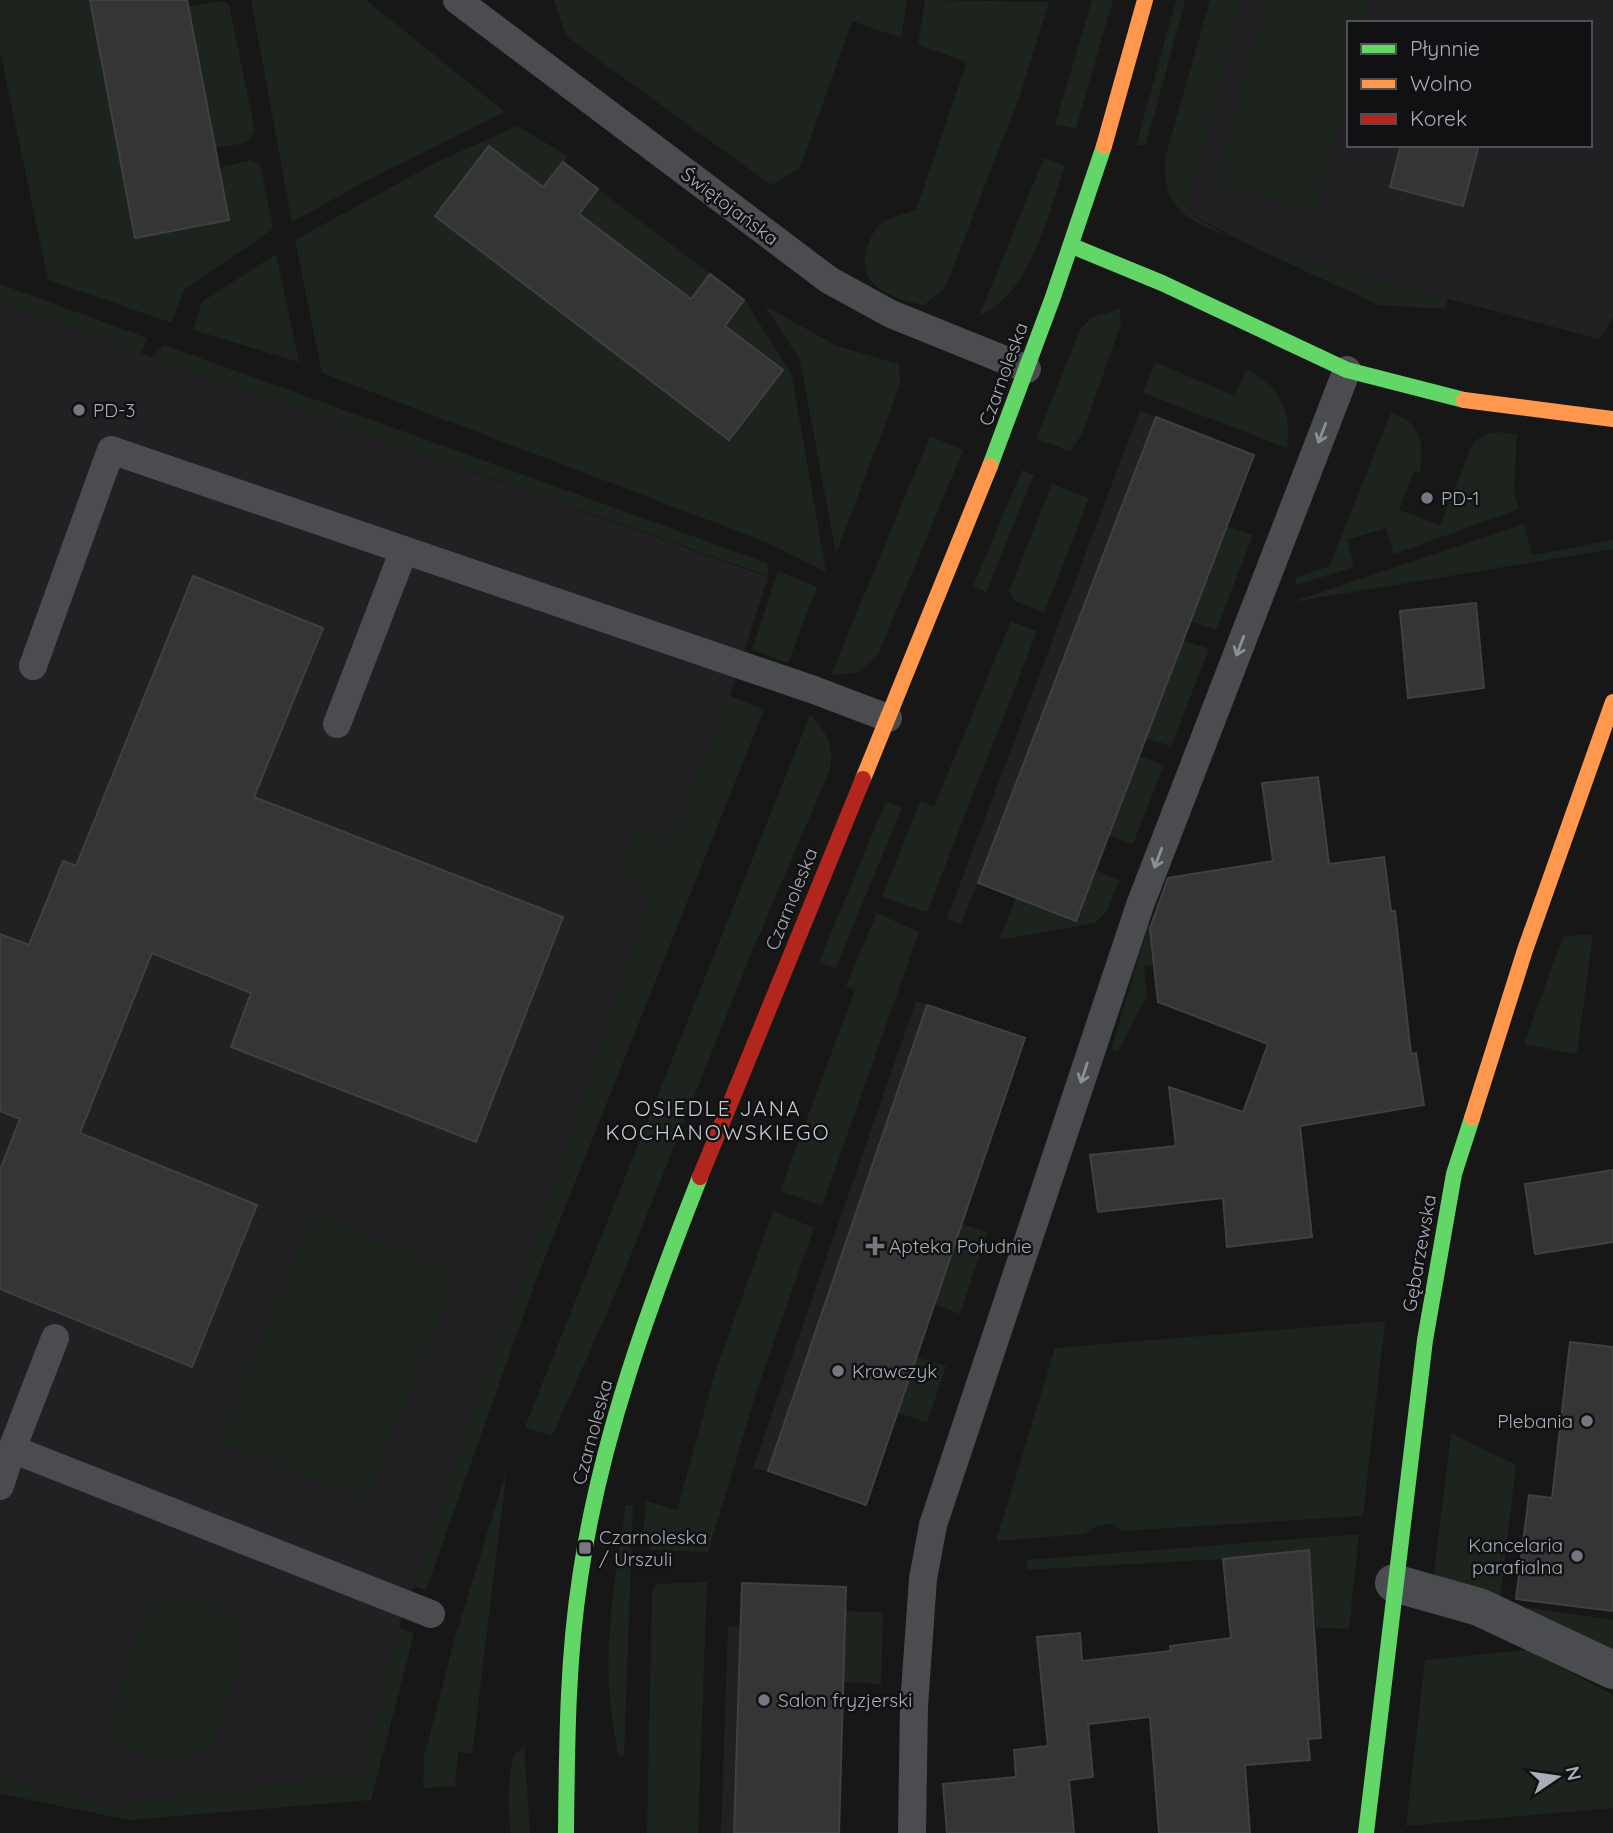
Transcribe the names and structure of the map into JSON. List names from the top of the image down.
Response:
{
  "streets": {
    "street": ["Czarnoleska", "Gębarzewska"],
    "lane": ["Świętojańska"]
  },
  "crossings": [
    ["Świętojańska", "Czarnoleska"]
  ],
  "districts": ["OSIEDLE JANA KOCHANOWSKIEGO"],
  "places": {
    "other": [
      "PD-3",
      "PD-1",
      "Krawczyk",
      "Plebania",
      "Kancelaria parafialna",
      "Salon fryzjerski"
    ],
    "health": ["Apteka Południe"],
    "transit": ["Czarnoleska / Urszuli"]
  },
  "legend": ["Płynnie", "Wolno", "Korek"],
  "north": "right"
}
